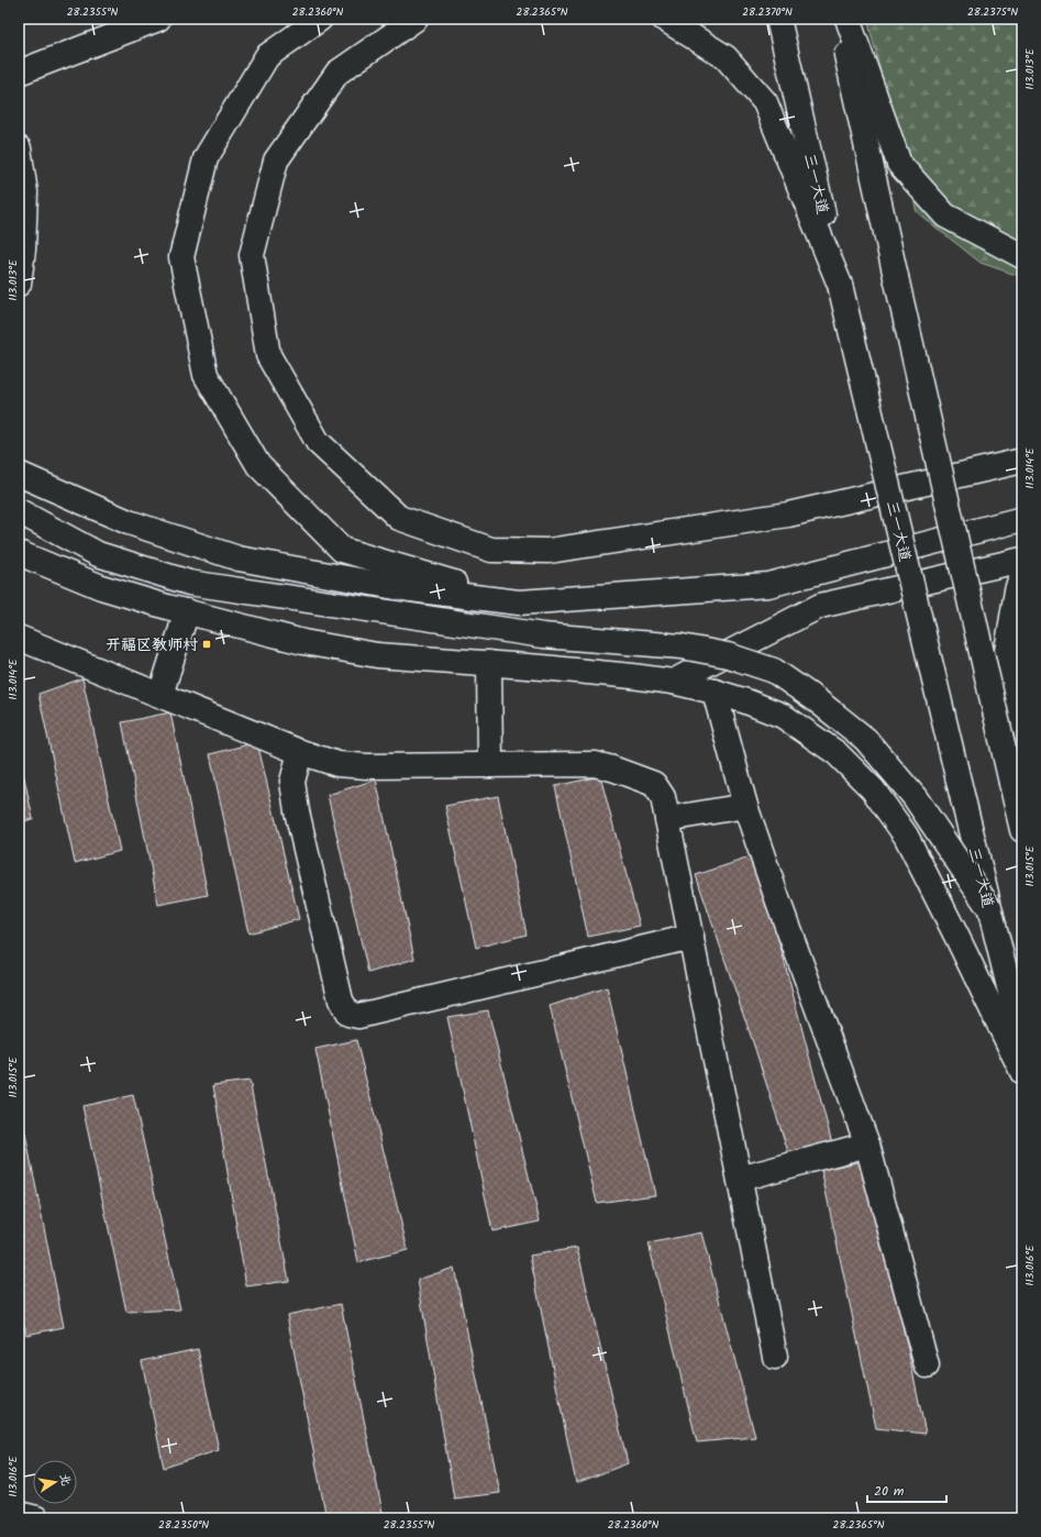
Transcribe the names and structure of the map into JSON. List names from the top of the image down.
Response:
{
  "streets": {
    "main road": ["三一大道"]
  },
  "places": {
    "transit": ["开福区教师村"]
  },
  "scale_bar": "20 m",
  "north": "right",
  "coordinates": [
    "28.2355°N",
    "28.2360°N",
    "28.2365°N",
    "28.2370°N",
    "28.2375°N",
    "113.013°E",
    "113.014°E",
    "113.015°E",
    "113.016°E",
    "28.2350°N"
  ]
}
